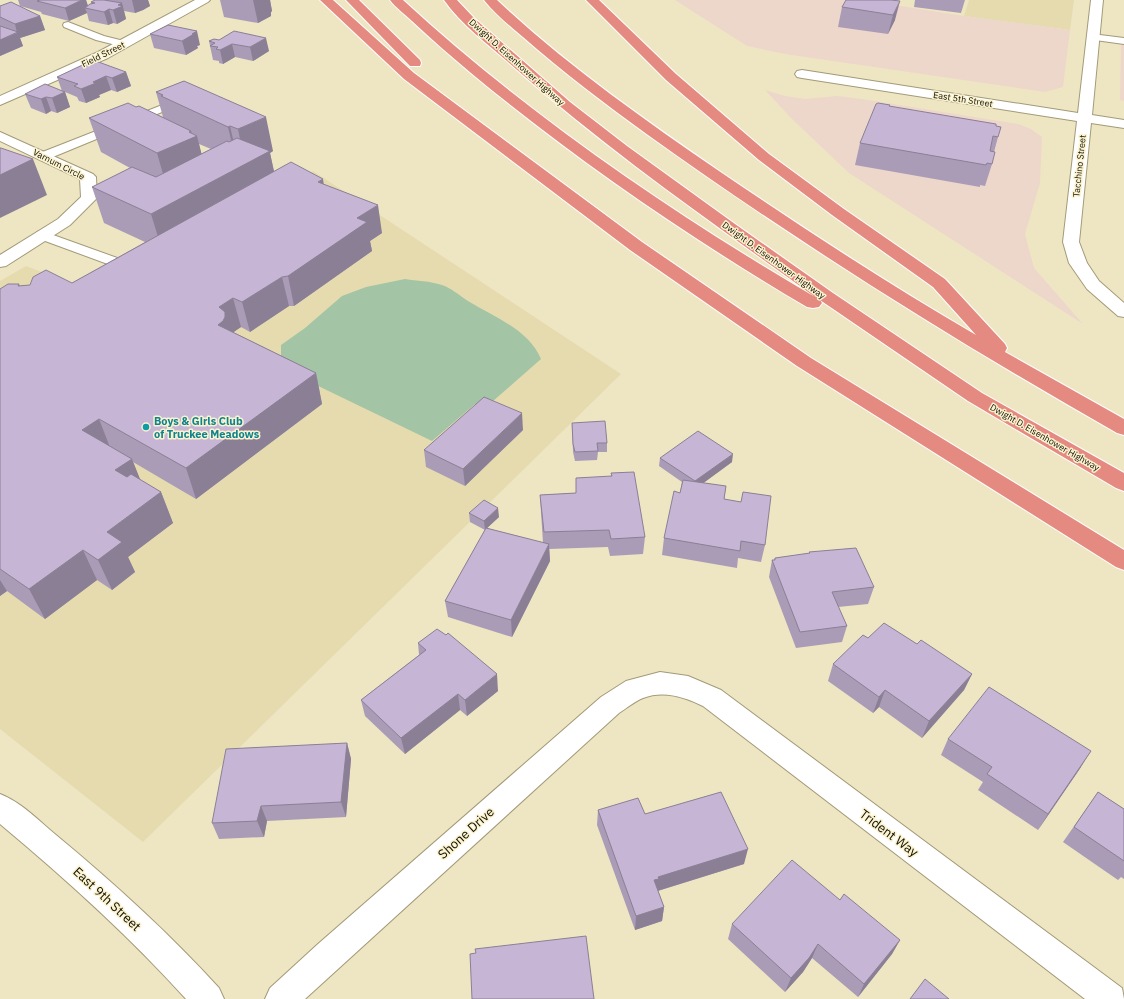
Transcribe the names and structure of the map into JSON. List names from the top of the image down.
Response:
{
  "streets": {
    "highway": ["Dwight D. Eisenhower Highway"],
    "street": [
      "Field Street",
      "East 5th Street",
      "Varnum Circle",
      "Tacchino Street",
      "Shone Drive",
      "Trident Way",
      "East 9th Street"
    ]
  },
  "crossings": [
    ["East 5th Street", "Tacchino Street"],
    ["Shone Drive", "Trident Way"]
  ],
  "places": ["Boys & Girls Club of Truckee Meadows"]
}
